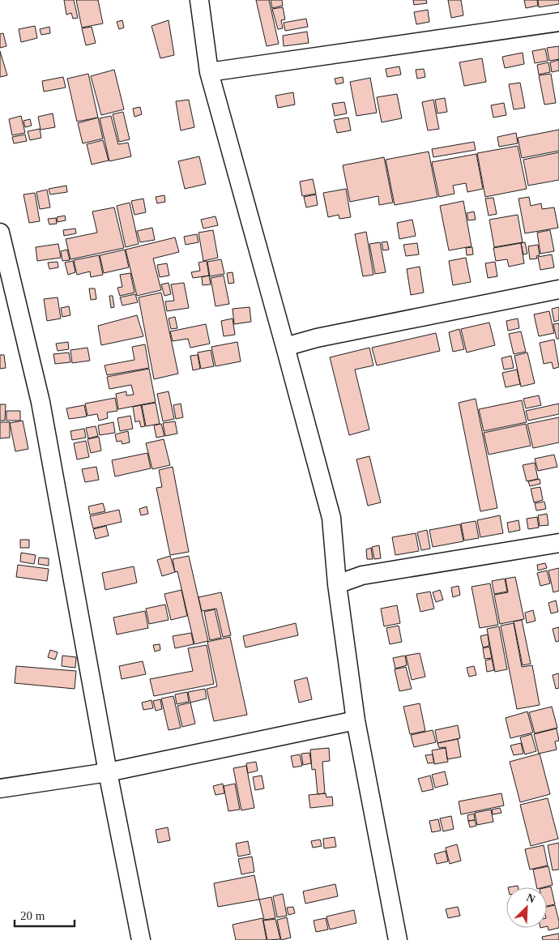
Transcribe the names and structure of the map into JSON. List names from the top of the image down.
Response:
{
  "scale_bar": "20 m",
  "north": "top right"
}
